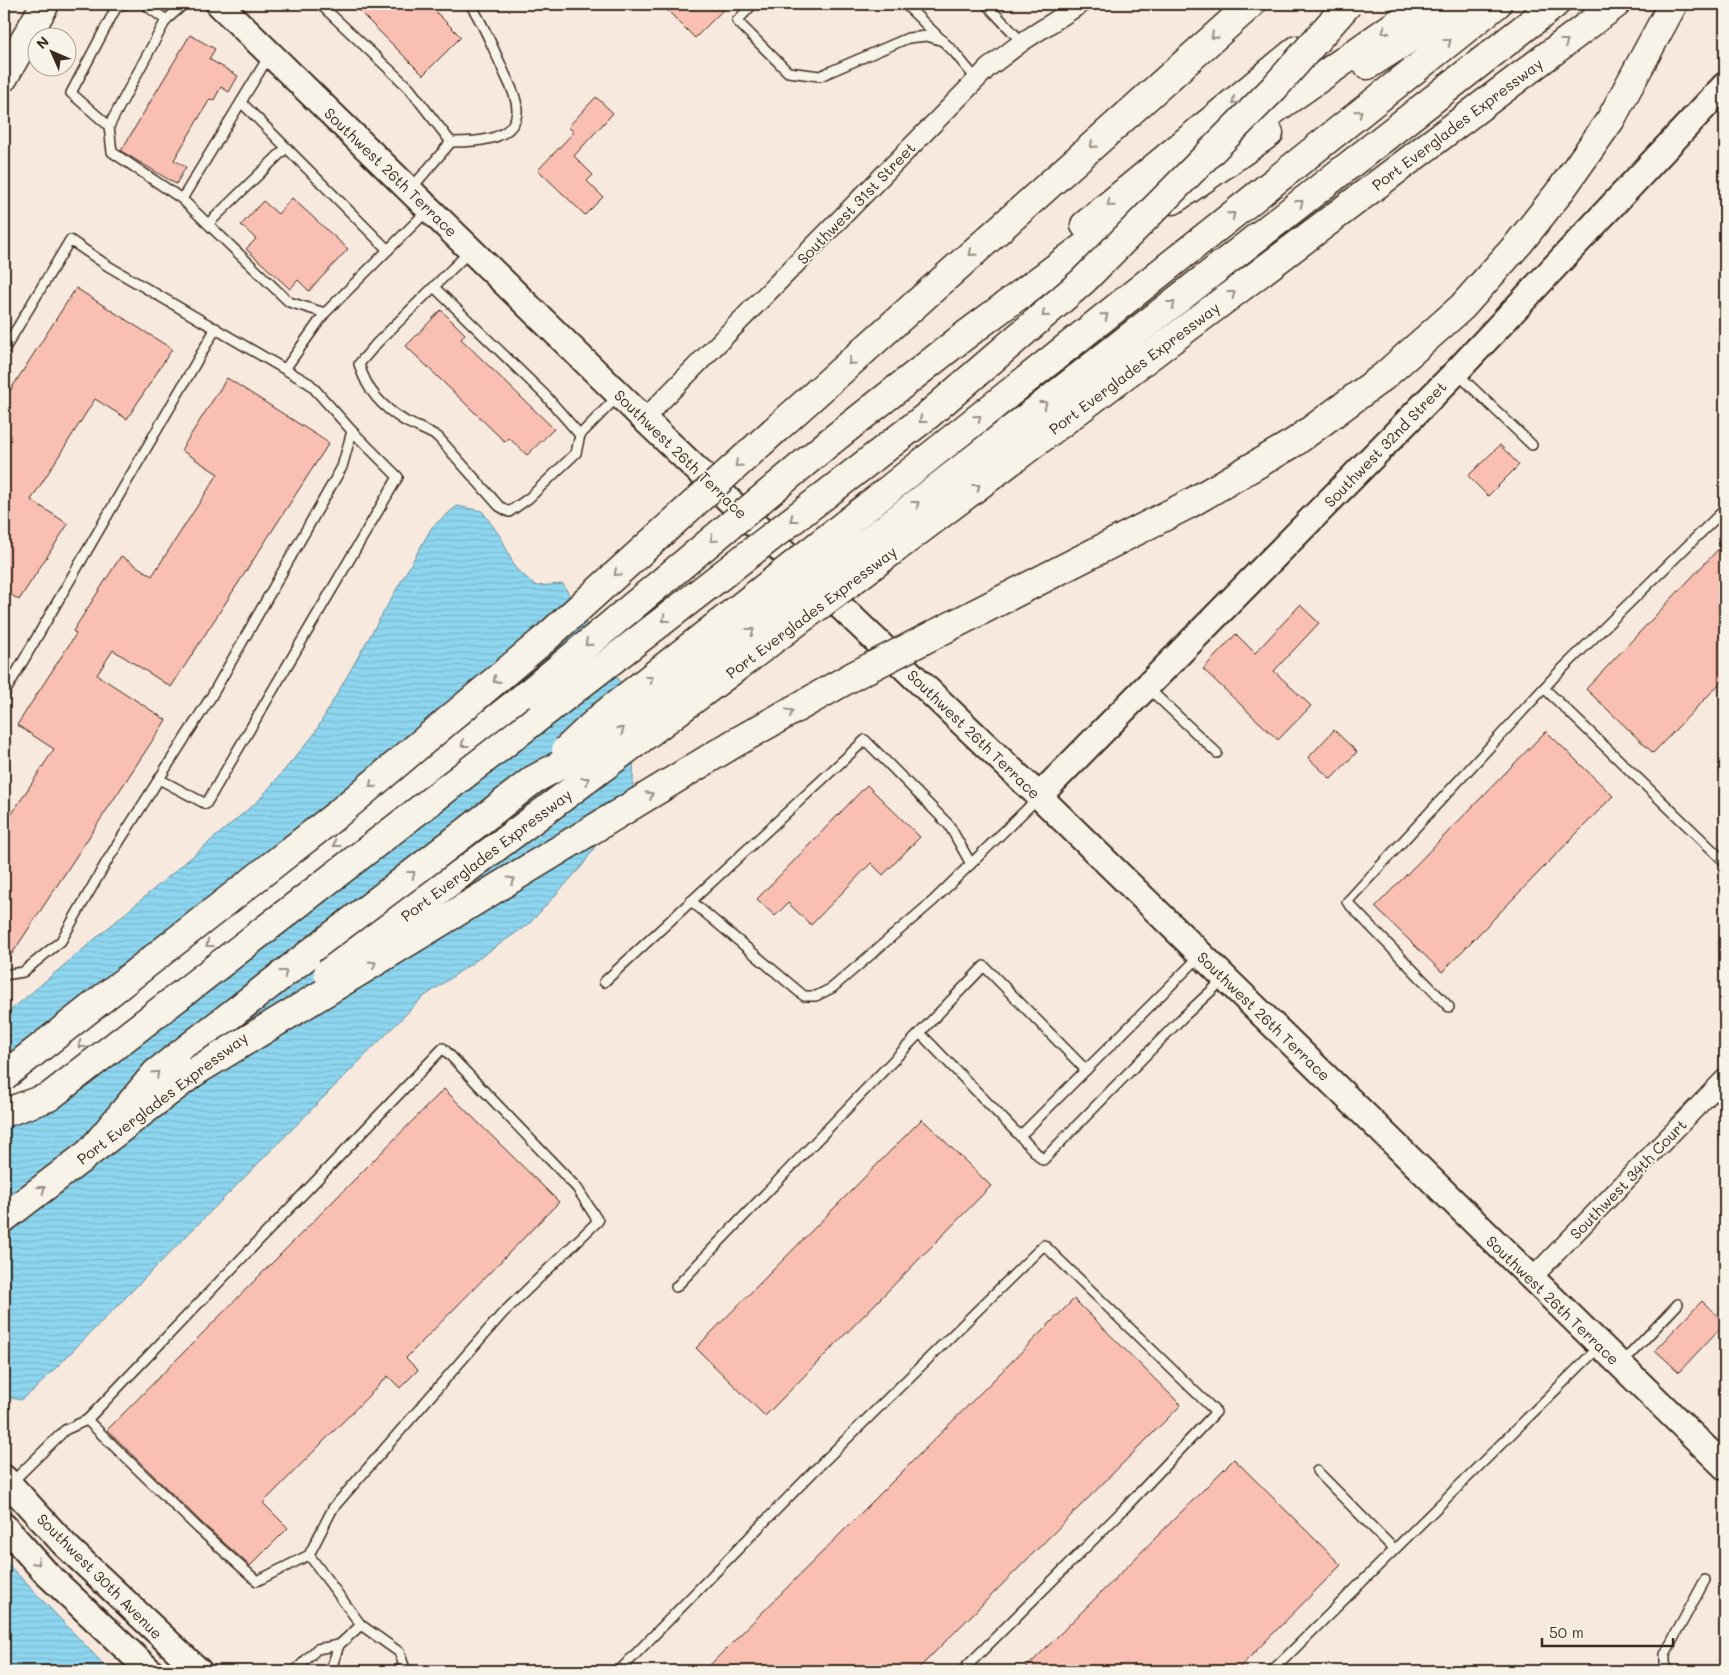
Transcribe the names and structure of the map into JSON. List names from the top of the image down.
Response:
{
  "streets": {
    "main road": ["Port Everglades Expressway"],
    "street": [
      "Southwest 26th Terrace",
      "Southwest 31st Street",
      "Southwest 32nd Street",
      "Southwest 34th Court",
      "Southwest 30th Avenue"
    ]
  },
  "crossings": [
    ["Southwest 26th Terrace", "Southwest 31st Street"],
    ["Southwest 26th Terrace", "Southwest 32nd Street"],
    ["Southwest 26th Terrace", "Southwest 34th Court"]
  ],
  "scale_bar": "50 m",
  "north": "top left"
}
